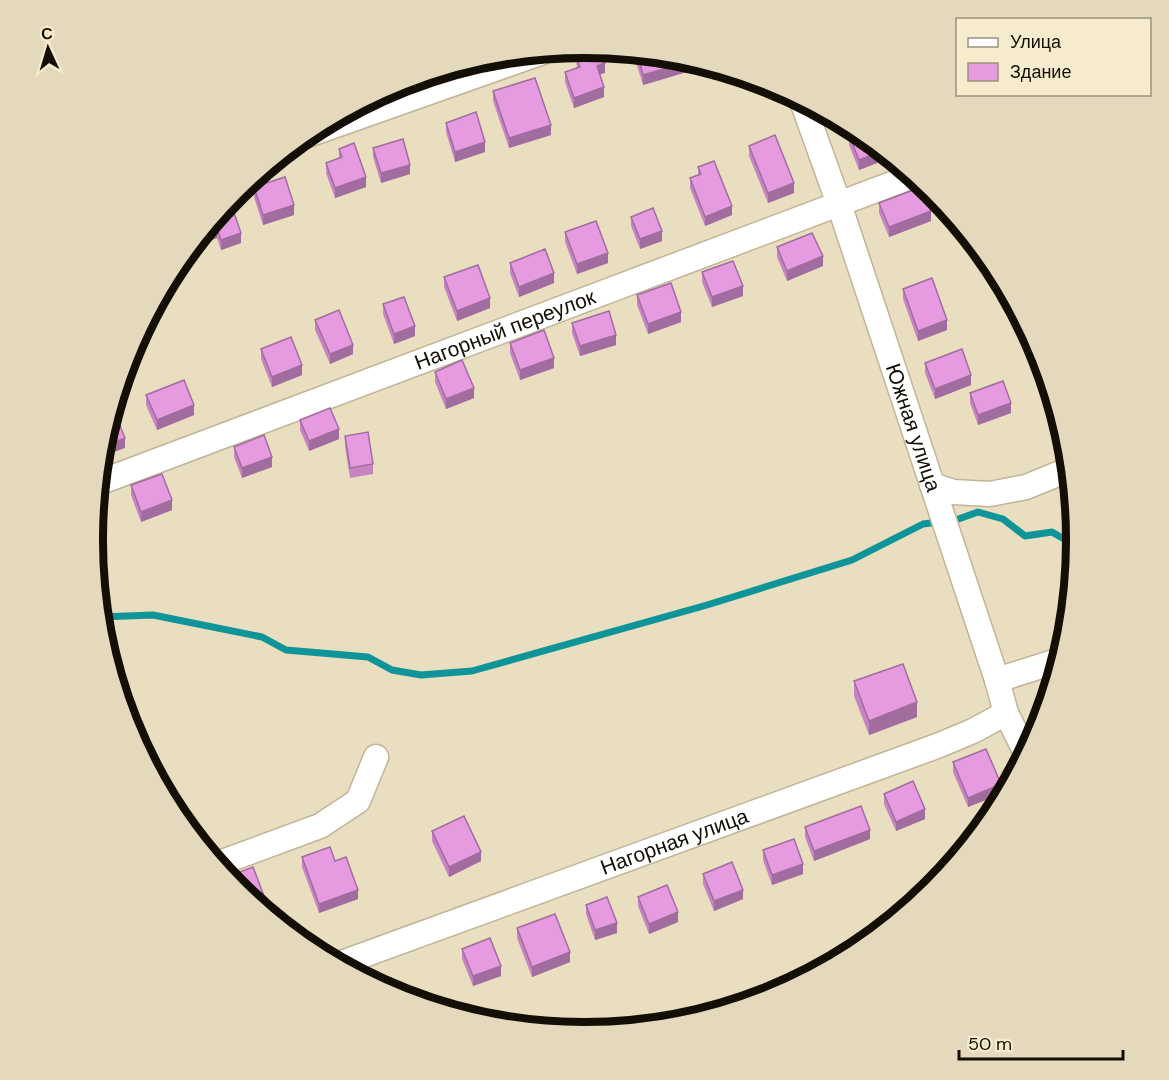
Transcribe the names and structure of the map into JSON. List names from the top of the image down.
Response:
{
  "streets": {
    "street": ["Нагорный переулок", "Южная улица", "Нагорная улица"]
  },
  "crossings": [
    ["Нагорный переулок", "Южная улица"],
    ["Южная улица", "Нагорная улица"]
  ],
  "legend": ["Улица", "Здание"],
  "scale_bar": "50 m",
  "north": "top"
}
